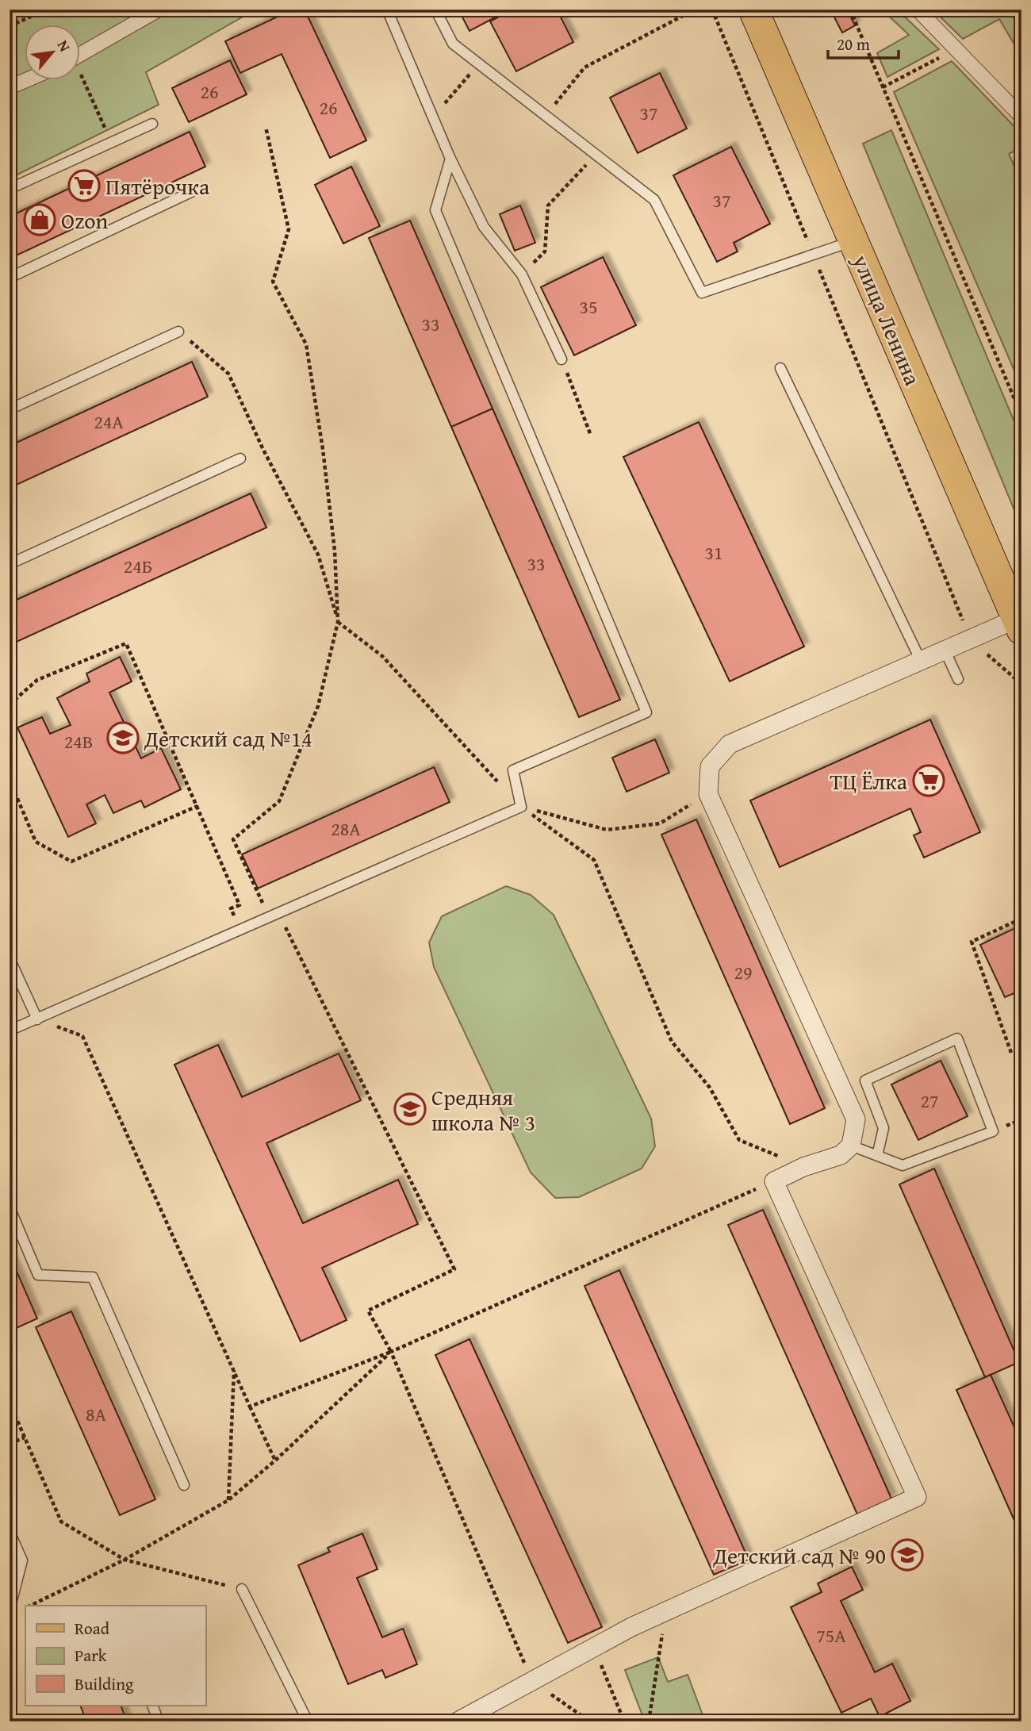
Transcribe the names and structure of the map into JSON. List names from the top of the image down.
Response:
{
  "streets": {
    "main road": ["улица Ленина"]
  },
  "places": {
    "supermarket": ["Пятёрочка", "ТЦ Ёлка"],
    "shop": ["Ozon"],
    "school or university": ["Детский сад №14", "Средняя школа № 3", "Детский сад № 90"]
  },
  "house_numbers": [
    "26",
    "26",
    "37",
    "37",
    "35",
    "33",
    "24А",
    "31",
    "33",
    "24Б",
    "24В",
    "28А",
    "29",
    "27",
    "8А",
    "75А"
  ],
  "legend": ["Road", "Park", "Building"],
  "scale_bar": "20 m",
  "north": "top right"
}
